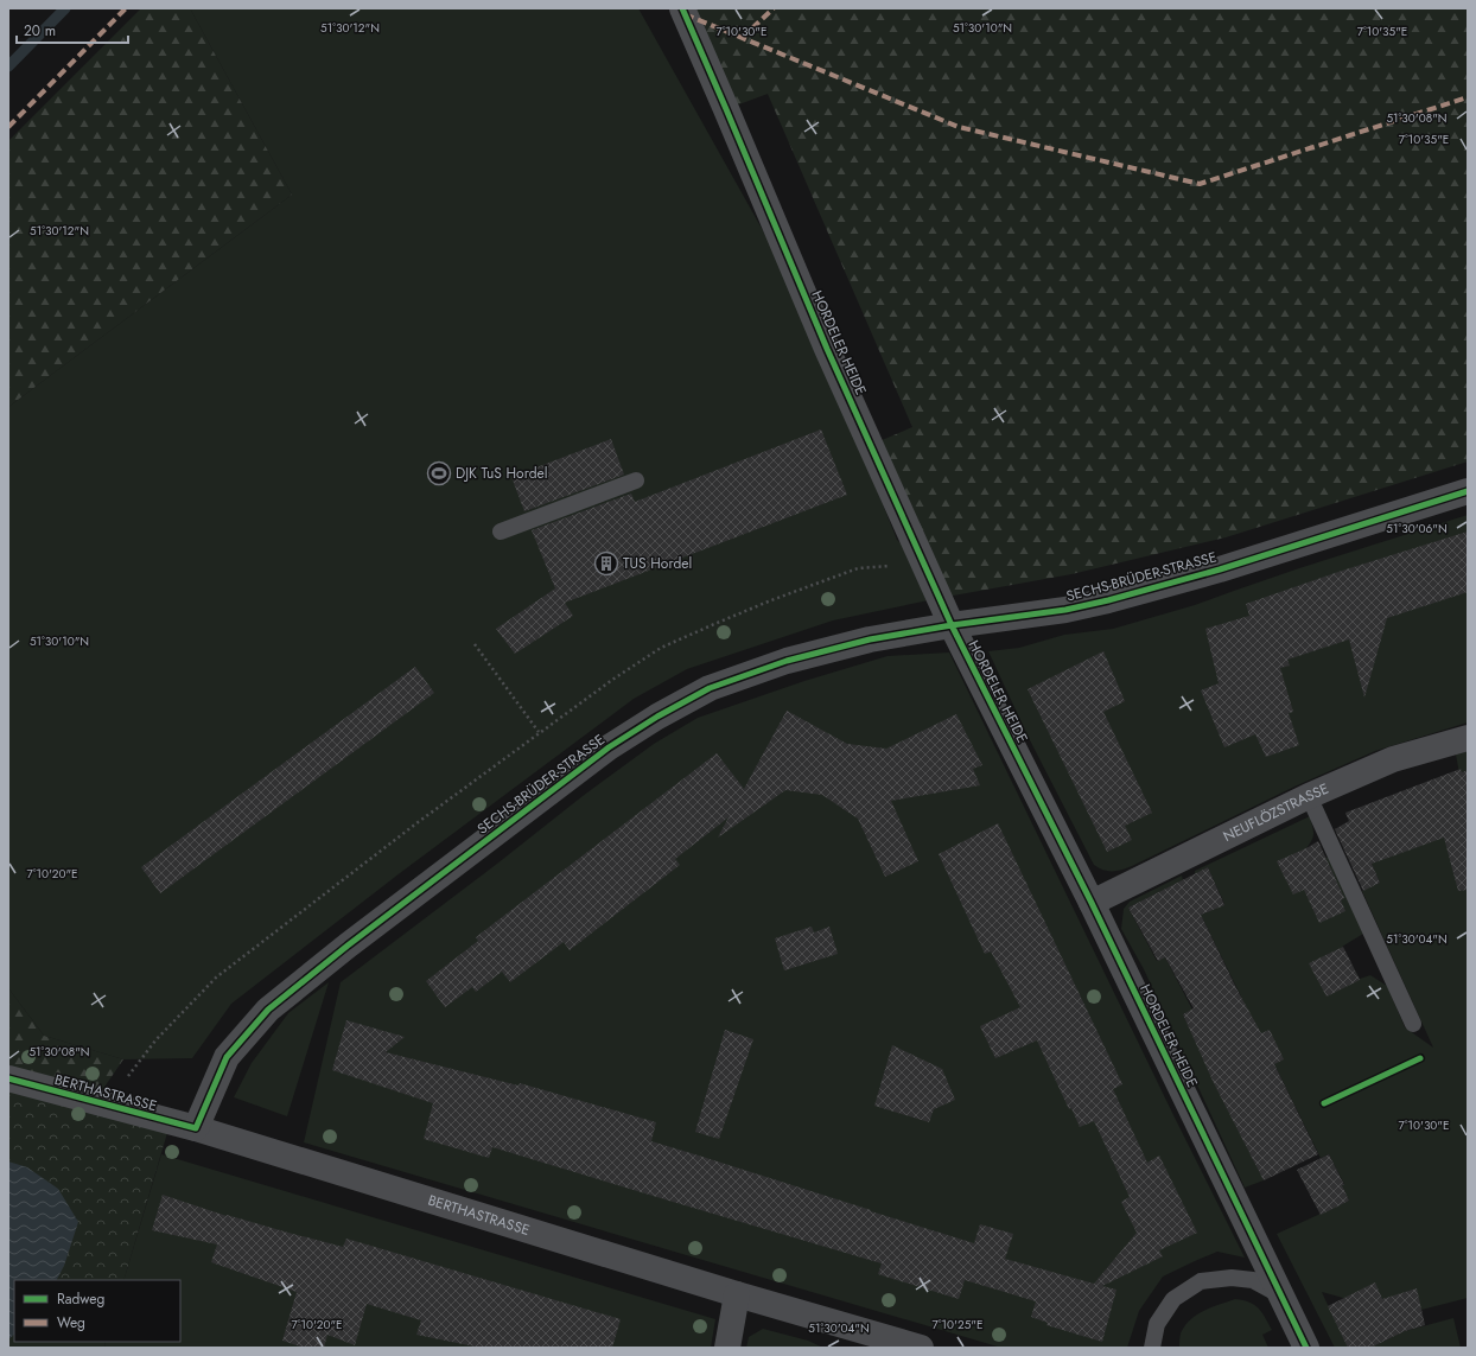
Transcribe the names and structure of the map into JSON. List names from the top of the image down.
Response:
{
  "streets": {
    "street": [
      "HORDELER HEIDE",
      "SECHS-BRÜDER-STRASSE",
      "NEUFLÖZSTRASSE",
      "BERTHASTRASSE"
    ]
  },
  "crossings": [
    ["HORDELER HEIDE", "SECHS-BRÜDER-STRASSE"],
    ["HORDELER HEIDE", "NEUFLÖZSTRASSE"],
    ["SECHS-BRÜDER-STRASSE", "BERTHASTRASSE"]
  ],
  "places": {
    "sports": ["DJK TuS Hordel"],
    "building": ["TUS Hordel"]
  },
  "legend": ["Radweg", "Weg"],
  "scale_bar": "20 m",
  "coordinates": [
    "51°30'12\"N",
    "51°30'10\"N",
    "7°10'30\"E",
    "7°10'35\"E",
    "51°30'08\"N",
    "51°30'06\"N",
    "7°10'20\"E",
    "51°30'04\"N",
    "7°10'25\"E"
  ]
}
